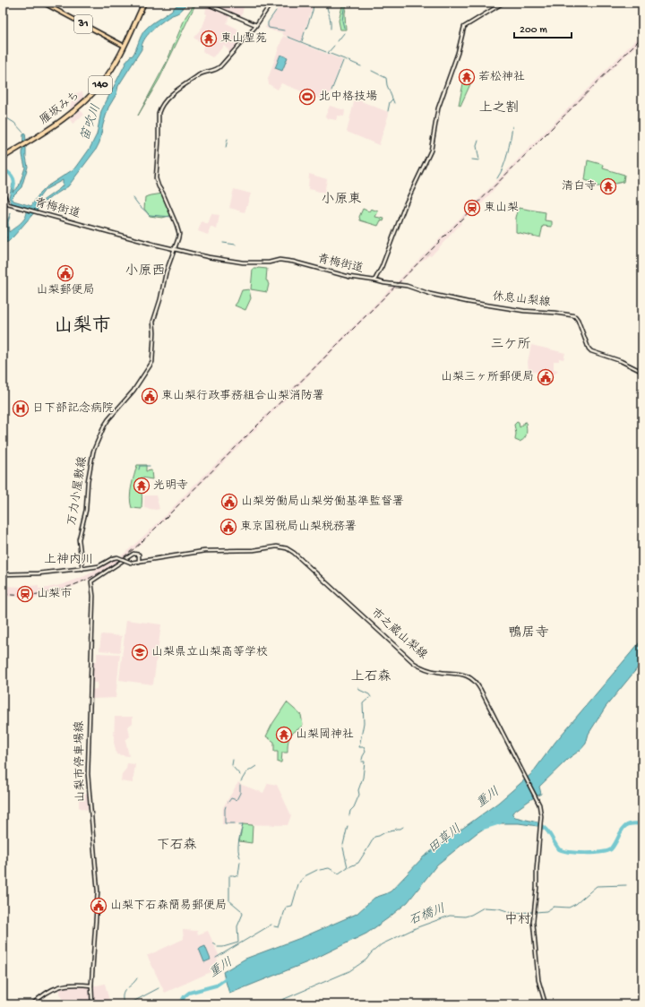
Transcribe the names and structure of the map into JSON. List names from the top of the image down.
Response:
{
  "streets": {
    "highway": ["140", "雁坂みち"],
    "main road": [
      "31",
      "青梅街道",
      "休息山梨線",
      "万力小屋敷線",
      "市之蔵山梨線",
      "山梨市停車場線"
    ]
  },
  "crossings": [
    ["31", "雁坂みち"],
    ["青梅街道", "休息山梨線"],
    ["青梅街道", "万力小屋敷線"],
    ["万力小屋敷線", "市之蔵山梨線"],
    ["市之蔵山梨線", "山梨市停車場線"]
  ],
  "districts": [
    "上之割",
    "小原東",
    "小原西",
    "山梨市",
    "三ケ所",
    "上神内川",
    "鴨居寺",
    "上石森",
    "下石森",
    "中村"
  ],
  "water": [
    "笛吹川",
    "重川",
    "田草川",
    "石橋川"
  ],
  "places": {
    "temple": [
      "東山聖苑",
      "若松神社",
      "清白寺",
      "光明寺",
      "山梨岡神社"
    ],
    "sports": ["北中格技場"],
    "station": ["東山梨", "山梨市"],
    "public building": [
      "山梨郵便局",
      "山梨三ヶ所郵便局",
      "東山梨行政事務組合山梨消防署",
      "山梨労働局山梨労働基準監督署",
      "東京国税局山梨税務署",
      "山梨下石森簡易郵便局"
    ],
    "hospital": ["日下部記念病院"],
    "school or university": ["山梨県立山梨高等学校"]
  },
  "scale_bar": "200 m"
}
